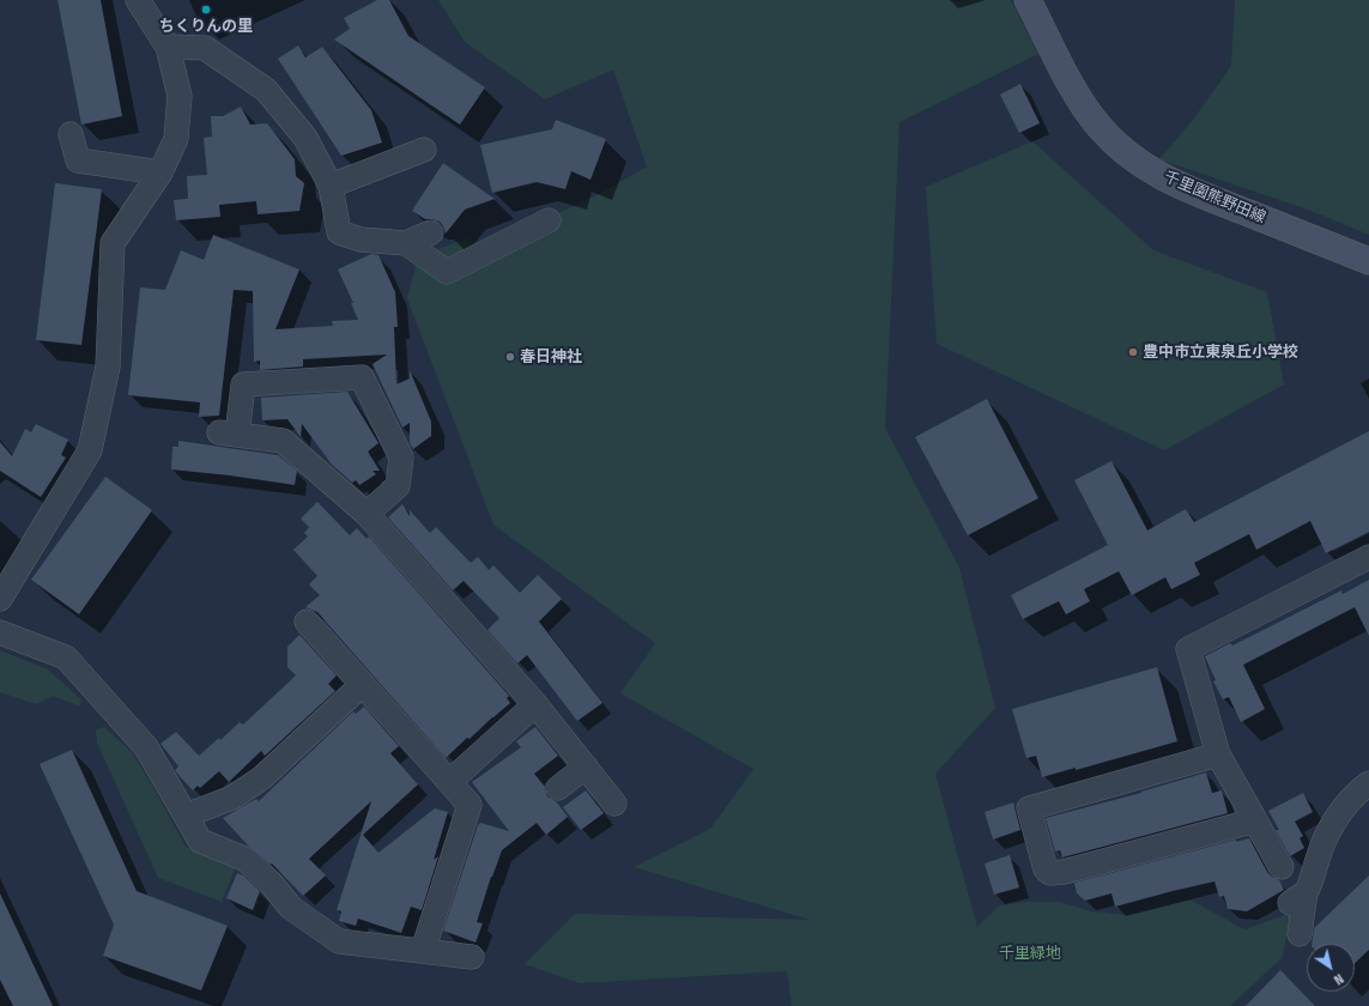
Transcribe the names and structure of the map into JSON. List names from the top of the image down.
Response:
{
  "streets": {
    "street": ["千里園熊野田線"]
  },
  "parks": ["千里緑地"],
  "places": ["ちくりんの里", "豊中市立東泉丘小学校", "春日神社"],
  "north": "bottom right"
}
